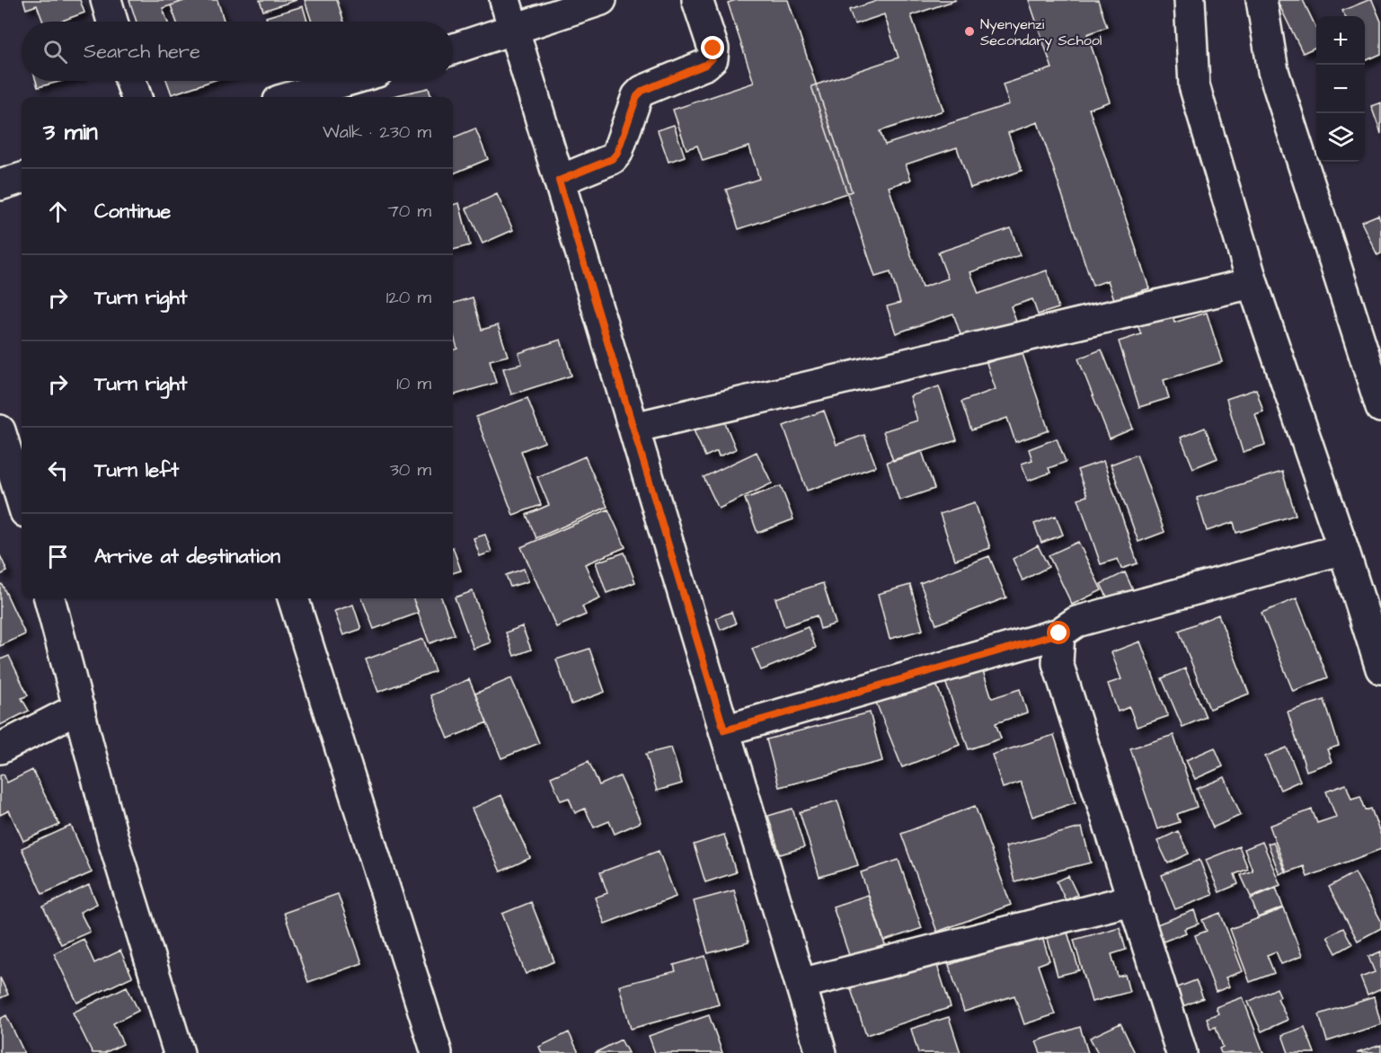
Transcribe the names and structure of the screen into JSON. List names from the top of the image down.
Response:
{
  "places": ["Nyenyenzi Secondary School"],
  "page": {
    "map_buttons": ["+", "−"],
    "search": "Search here",
    "heading": ["3 min", "Walk · 230 m"],
    "list": [
      ["Continue", "70 m"],
      ["Turn right", "120 m"],
      ["Turn right", "10 m"],
      ["Turn left", "30 m"],
      "Arrive at destination"
    ]
  }
}
